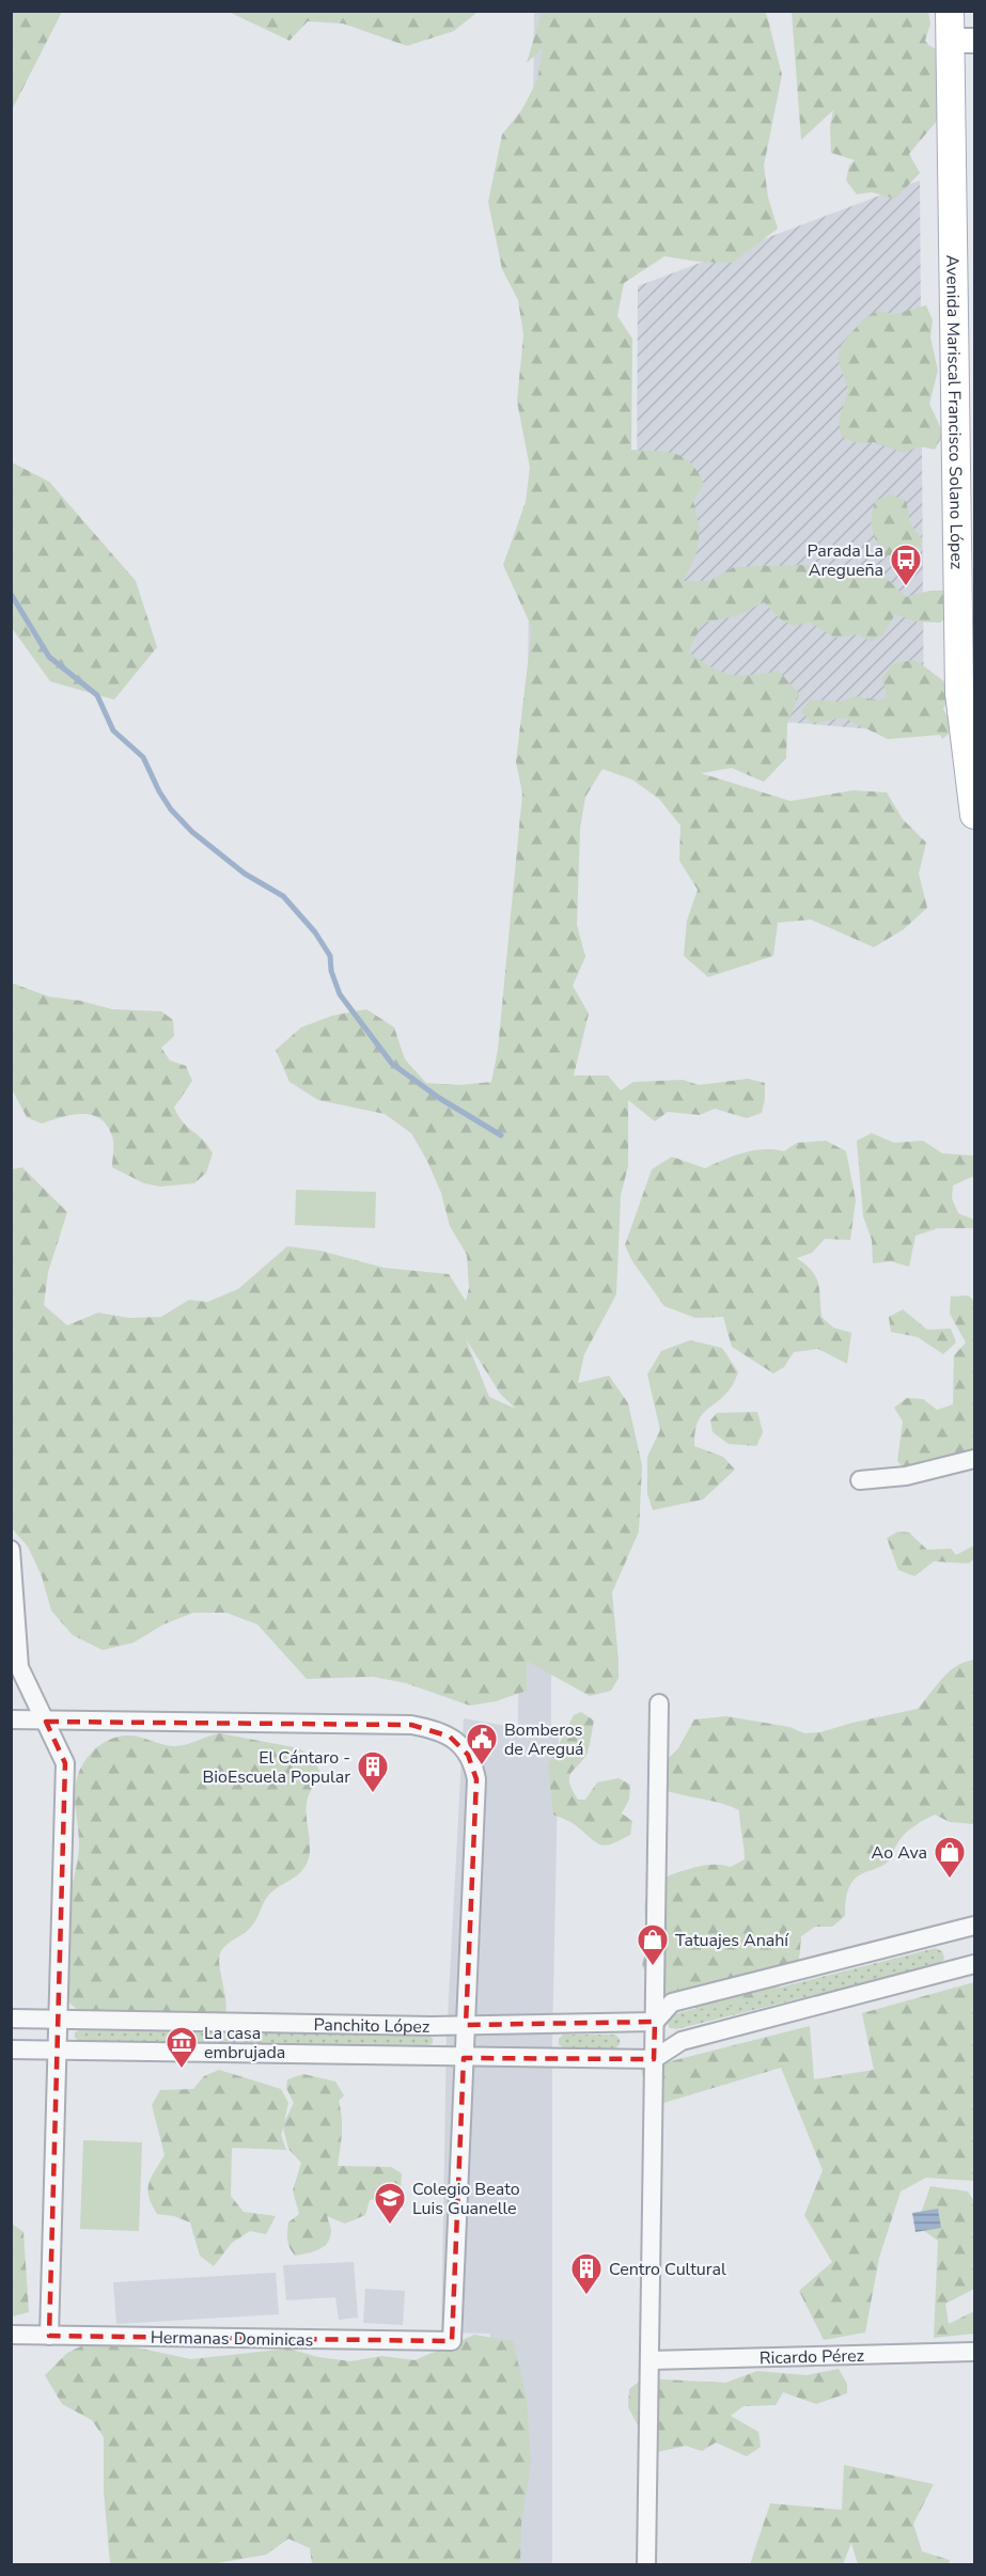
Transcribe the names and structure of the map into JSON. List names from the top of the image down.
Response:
{
  "streets": {
    "main road": ["Avenida Mariscal Francisco Solano López"],
    "street": ["Panchito López", "Hermanas Dominicas", "Ricardo Pérez"]
  },
  "crossings": [
    ["Panchito López", "Hermanas Dominicas"]
  ],
  "places": {
    "bus stop": ["Parada La Aregueña"],
    "public building": ["Bomberos de Areguá"],
    "building": ["El Cántaro - BioEscuela Popular", "Centro Cultural"],
    "shop": ["Ao Ava", "Tatuajes Anahí"],
    "museum": ["La casa embrujada"],
    "school or university": ["Colegio Beato Luis Guanelle"]
  }
}
